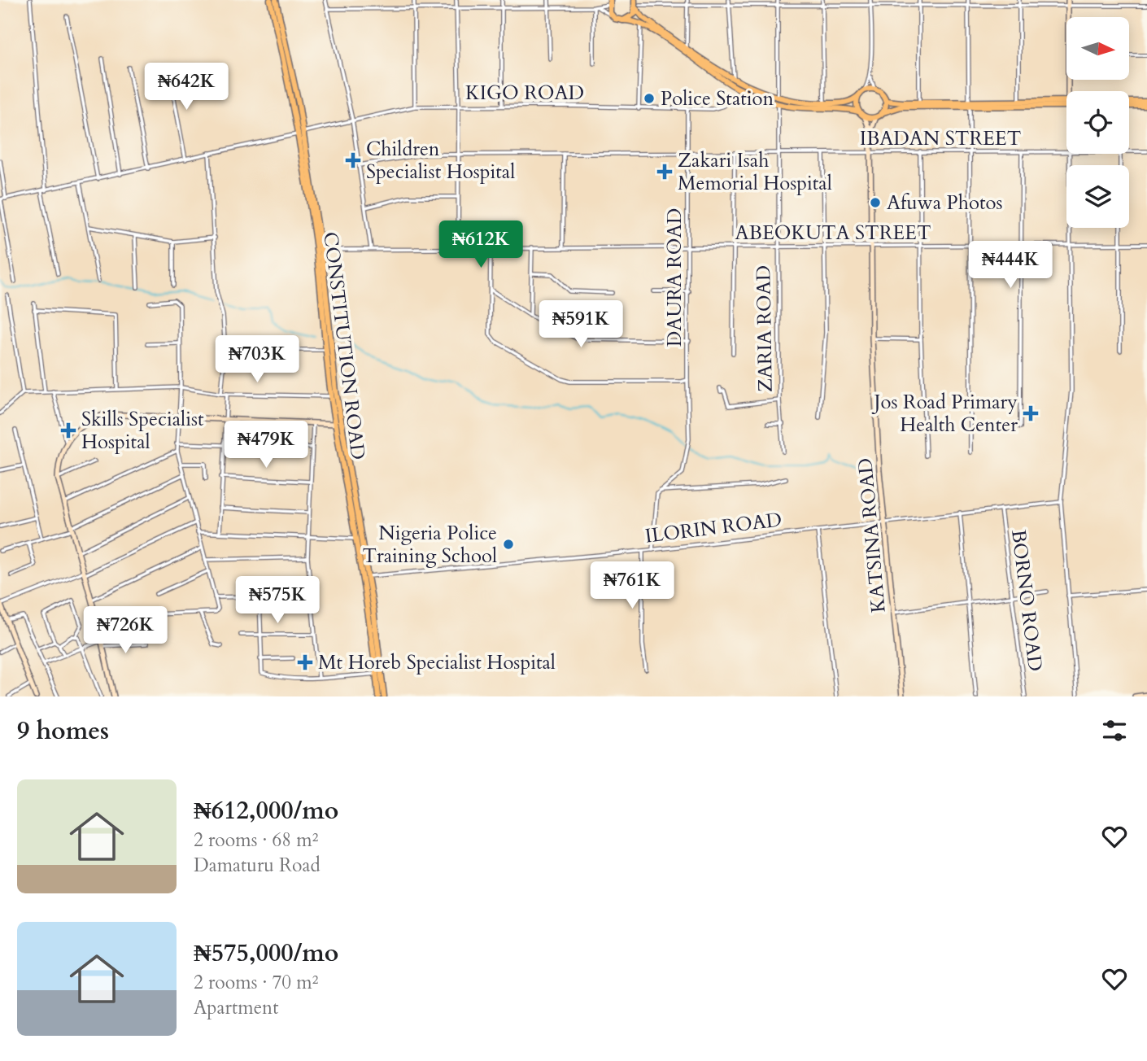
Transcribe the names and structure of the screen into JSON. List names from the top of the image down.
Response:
{
  "streets": {
    "main road": ["CONSTITUTION ROAD"],
    "street": [
      "KIGO ROAD",
      "IBADAN STREET",
      "ABEOKUTA STREET",
      "DAURA ROAD",
      "ZARIA ROAD",
      "ILORIN ROAD",
      "KATSINA ROAD",
      "BORNO ROAD"
    ]
  },
  "crossings": [
    ["KIGO ROAD", "DAURA ROAD"],
    ["KIGO ROAD", "CONSTITUTION ROAD"],
    ["IBADAN STREET", "DAURA ROAD"],
    ["IBADAN STREET", "ZARIA ROAD"],
    ["IBADAN STREET", "KATSINA ROAD"],
    ["ABEOKUTA STREET", "DAURA ROAD"],
    ["ABEOKUTA STREET", "ZARIA ROAD"],
    ["ABEOKUTA STREET", "CONSTITUTION ROAD"],
    ["ABEOKUTA STREET", "KATSINA ROAD"],
    ["CONSTITUTION ROAD", "ILORIN ROAD"],
    ["ILORIN ROAD", "KATSINA ROAD"],
    ["ILORIN ROAD", "BORNO ROAD"]
  ],
  "places": {
    "other": ["Police Station", "Afuwa Photos", "Nigeria Police Training School"],
    "health": [
      "Children Specialist Hospital",
      "Zakari Isah Memorial Hospital",
      "Jos Road Primary Health Center",
      "Skills Specialist Hospital",
      "Mt Horeb Specialist Hospital"
    ]
  },
  "north": "right",
  "page": {
    "price": [
      "₦642K",
      "₦612K",
      "₦444K",
      "₦591K",
      "₦703K",
      "₦479K",
      "₦761K",
      "₦575K",
      "₦726K"
    ],
    "heading": "9 homes",
    "list": [
      {
        "name": "₦612,000/mo",
        "note": "2 rooms · 68 m² · Damaturu Road"
      },
      {
        "name": "₦575,000/mo",
        "note": "2 rooms · 70 m² · Apartment"
      }
    ]
  }
}
